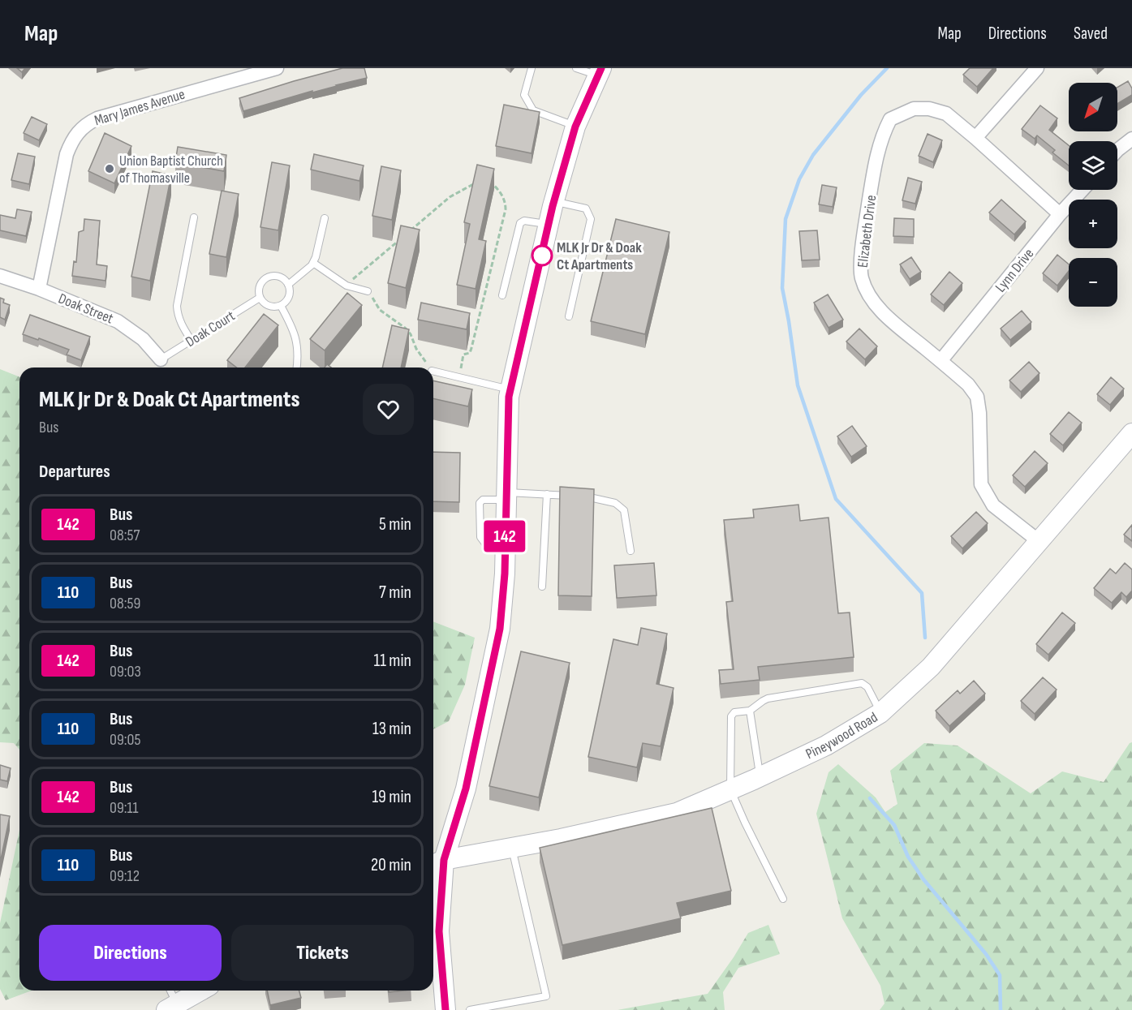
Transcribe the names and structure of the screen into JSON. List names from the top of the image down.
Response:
{
  "streets": {
    "street": [
      "Mary James Avenue",
      "Elizabeth Drive",
      "Lynn Drive",
      "Doak Street",
      "Pineywood Road"
    ],
    "lane": ["Doak Court"]
  },
  "crossings": [
    ["Mary James Avenue", "Doak Street"],
    ["Elizabeth Drive", "Lynn Drive"],
    ["Elizabeth Drive", "Pineywood Road"],
    ["Doak Street", "Doak Court"]
  ],
  "places": ["Union Baptist Church of Thomasville", "MLK Jr Dr & Doak Ct Apartments"],
  "lines": ["bus line 142"],
  "north": "bottom left",
  "page": {
    "header": "Map",
    "nav": ["Map", "Directions", "Saved"],
    "on_map": "142",
    "map_buttons": ["+", "−"],
    "heading": [
      ["MLK Jr Dr & Doak Ct Apartments", "Bus"],
      "Departures"
    ],
    "list": [
      {
        "mark": "142",
        "name": "Bus",
        "note": "08:57",
        "value": "5 min"
      },
      {
        "mark": "110",
        "name": "Bus",
        "note": "08:59",
        "value": "7 min"
      },
      {
        "mark": "142",
        "name": "Bus",
        "note": "09:03",
        "value": "11 min"
      },
      {
        "mark": "110",
        "name": "Bus",
        "note": "09:05",
        "value": "13 min"
      },
      {
        "mark": "142",
        "name": "Bus",
        "note": "09:11",
        "value": "19 min"
      },
      {
        "mark": "110",
        "name": "Bus",
        "note": "09:12",
        "value": "20 min"
      }
    ],
    "buttons": ["Directions", "Tickets"]
  }
}
